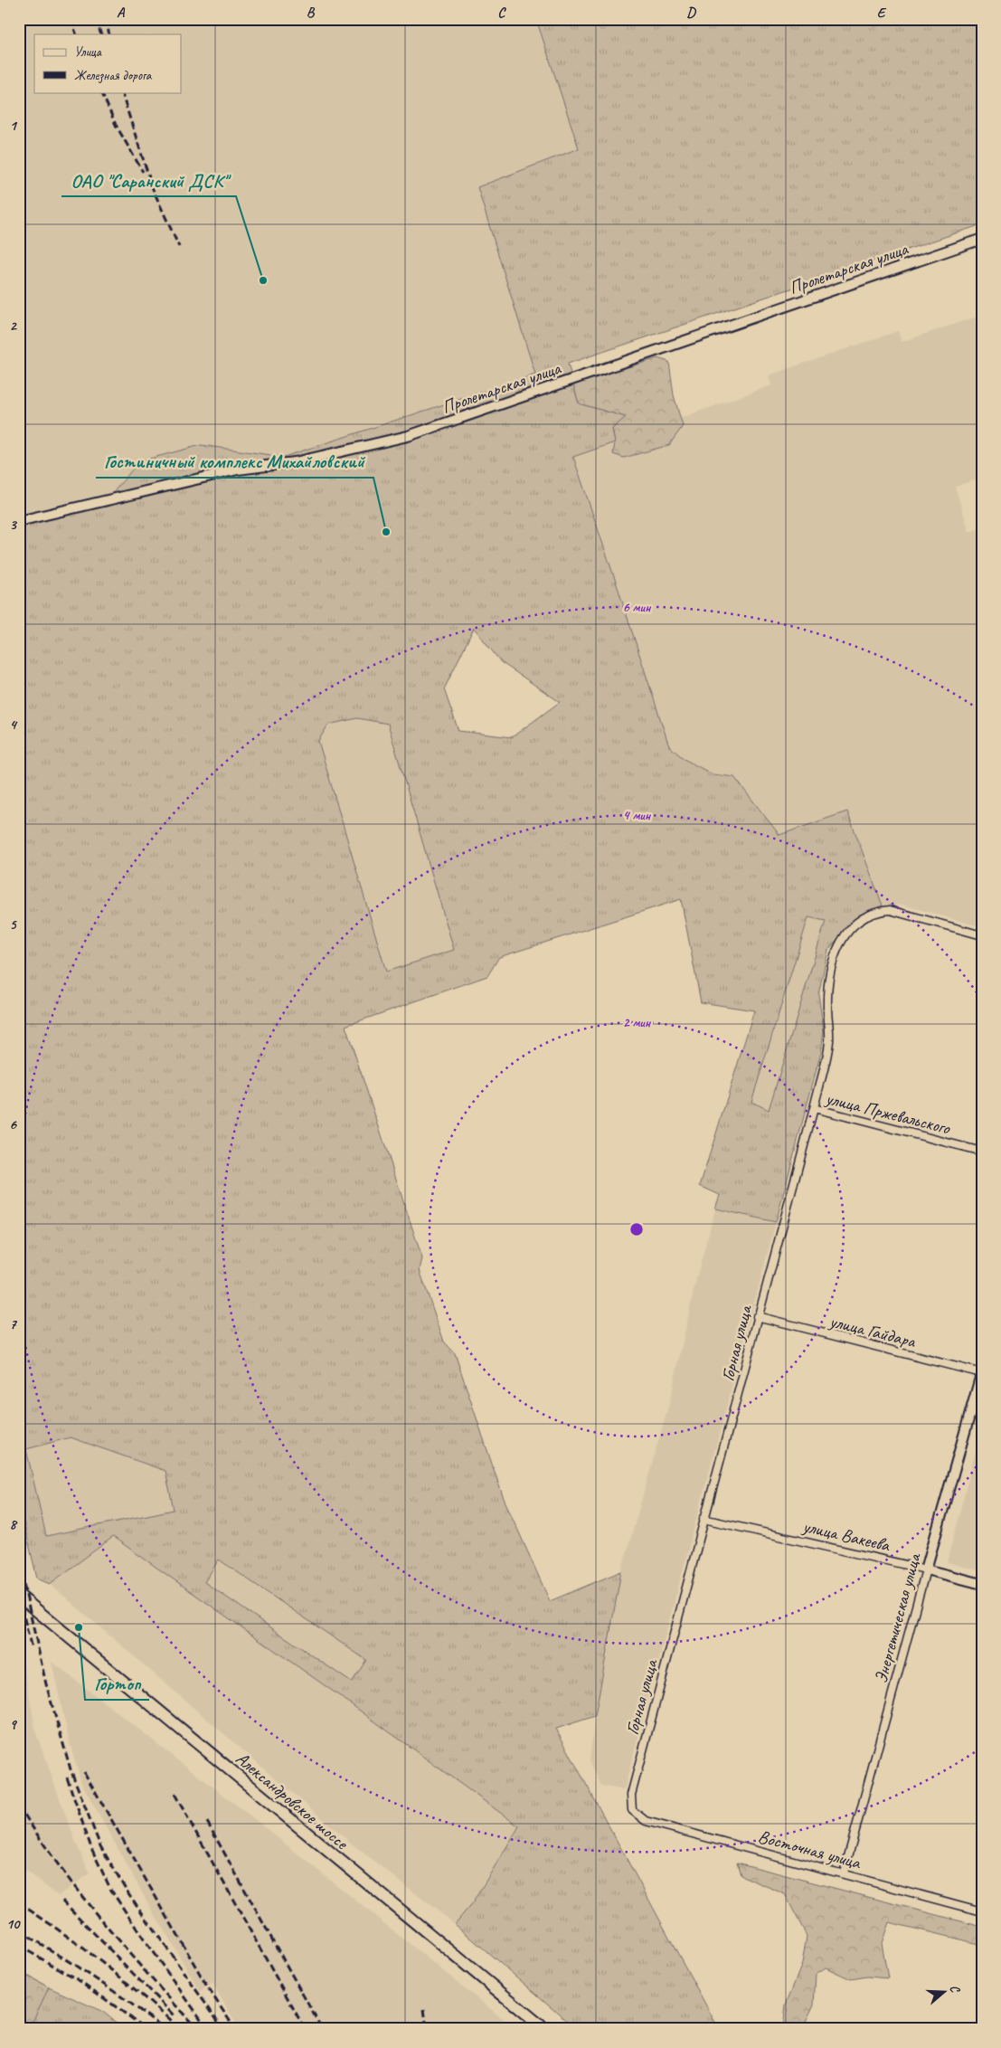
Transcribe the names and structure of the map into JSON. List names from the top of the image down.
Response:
{
  "streets": {
    "main road": ["Александровское шоссе"],
    "street": [
      "Пролетарская улица",
      "улица Пржевальского",
      "улица Гайдара",
      "Горная улица",
      "улица Вакеева",
      "Энергетическая улица",
      "Восточная улица"
    ]
  },
  "crossings": [
    ["улица Пржевальского", "Горная улица"],
    ["улица Гайдара", "Горная улица"],
    ["улица Гайдара", "Энергетическая улица"],
    ["Горная улица", "улица Вакеева"],
    ["Горная улица", "Восточная улица"],
    ["улица Вакеева", "Энергетическая улица"],
    ["Энергетическая улица", "Восточная улица"]
  ],
  "places": ["ОАО \"Саранский ДСК\"", "Гостиничный комплекс Михайловский", "Гортоп"],
  "legend": ["Улица", "Железная дорога"],
  "north": "right",
  "grid": {
    "columns": [
      "A",
      "B",
      "C",
      "D",
      "E"
    ],
    "rows": [
      "1",
      "2",
      "3",
      "4",
      "5",
      "6",
      "7",
      "8",
      "9",
      "10"
    ]
  },
  "rings": ["6 мин", "4 мин", "2 мин"]
}
